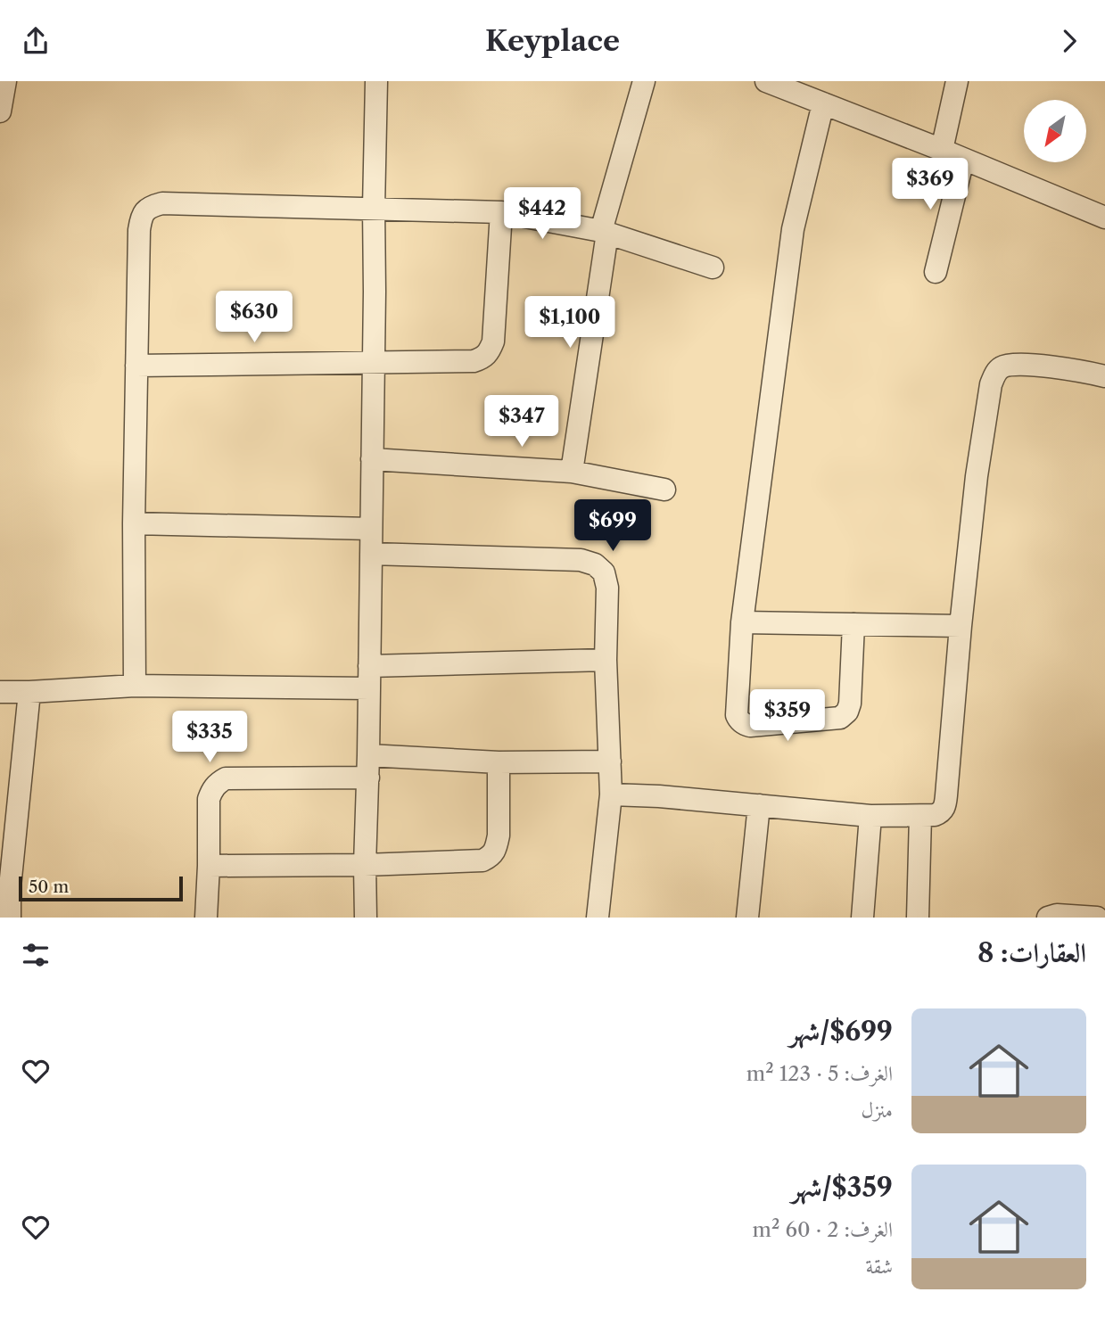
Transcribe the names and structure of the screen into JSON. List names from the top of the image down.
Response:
{
  "scale_bar": "50 m",
  "north": "bottom left",
  "page": {
    "header": "Keyplace",
    "price": [
      "$369",
      "$442",
      "$630",
      "$1,100",
      "$347",
      "$699",
      "$359",
      "$335"
    ],
    "scale": "50 m",
    "heading": "العقارات: 8",
    "list": [
      {
        "name": "$699/شهر",
        "note": "الغرف: 5 · 123 m² · منزل"
      },
      {
        "name": "$359/شهر",
        "note": "الغرف: 2 · 60 m² · شقة"
      }
    ]
  }
}
